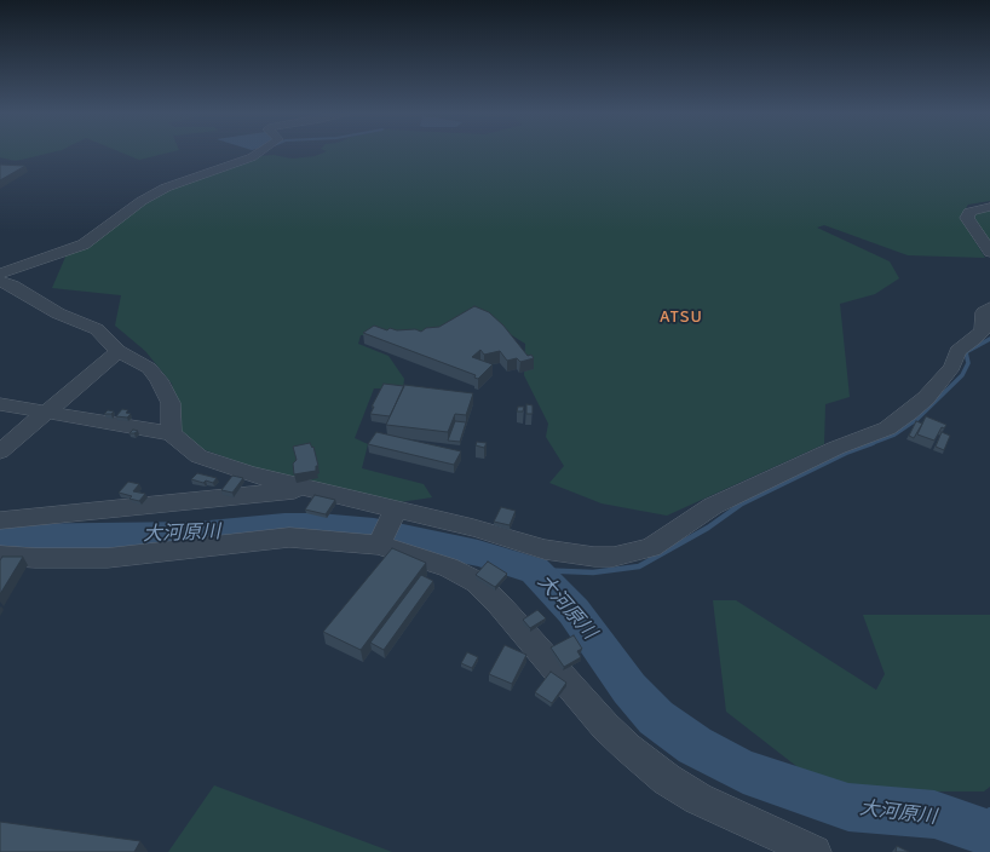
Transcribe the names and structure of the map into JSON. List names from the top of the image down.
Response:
{
  "districts": ["ATSU"],
  "water": ["大河原川"]
}
